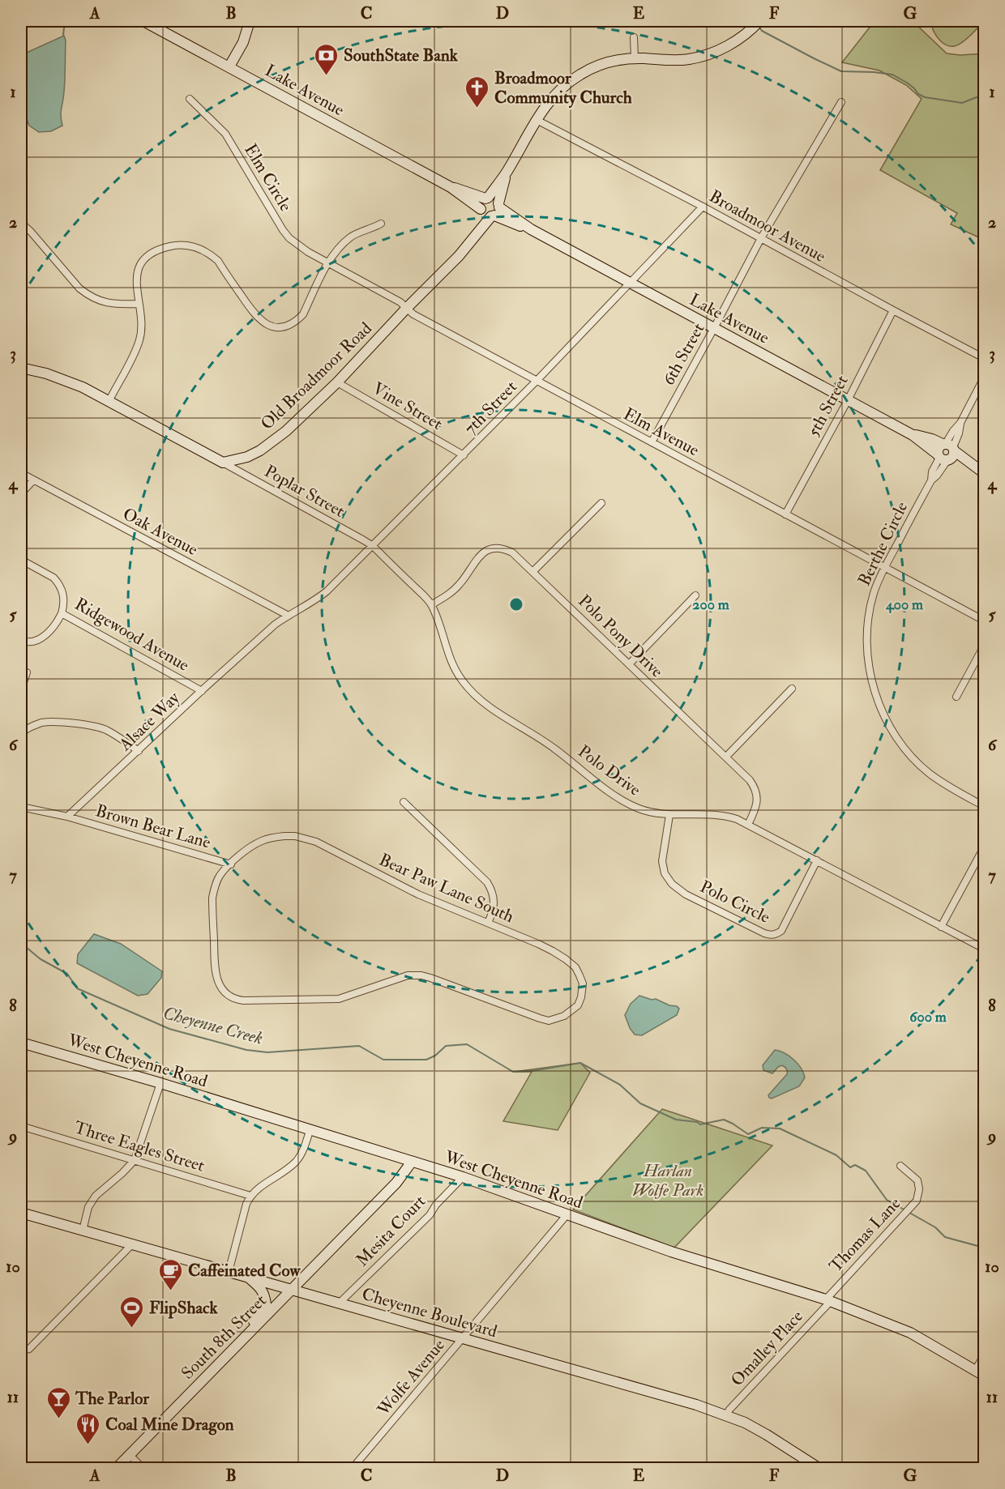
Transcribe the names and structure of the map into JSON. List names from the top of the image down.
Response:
{
  "streets": {
    "main road": [
      "Lake Avenue",
      "Old Broadmoor Road",
      "West Cheyenne Road",
      "Cheyenne Boulevard",
      "South 8th Street"
    ],
    "street": [
      "Elm Circle",
      "Broadmoor Avenue",
      "6th Street",
      "Vine Street",
      "5th Street",
      "7th Street",
      "Elm Avenue",
      "Poplar Street",
      "Oak Avenue",
      "Berthe Circle",
      "Ridgewood Avenue",
      "Polo Pony Drive",
      "Alsace Way",
      "Polo Drive",
      "Brown Bear Lane",
      "Bear Paw Lane South",
      "Polo Circle",
      "Three Eagles Street",
      "Mesita Court",
      "Thomas Lane",
      "Omalley Place",
      "Wolfe Avenue"
    ]
  },
  "crossings": [
    ["Lake Avenue", "6th Street"],
    ["Lake Avenue", "Old Broadmoor Road"],
    ["Lake Avenue", "5th Street"],
    ["Lake Avenue", "7th Street"],
    ["Lake Avenue", "Berthe Circle"],
    ["Elm Circle", "Elm Avenue"],
    ["Broadmoor Avenue", "6th Street"],
    ["Broadmoor Avenue", "Old Broadmoor Road"],
    ["Broadmoor Avenue", "5th Street"],
    ["Broadmoor Avenue", "7th Street"],
    ["6th Street", "Elm Avenue"],
    ["Old Broadmoor Road", "Vine Street"],
    ["Old Broadmoor Road", "Elm Avenue"],
    ["Old Broadmoor Road", "Poplar Street"],
    ["Vine Street", "7th Street"],
    ["5th Street", "Elm Avenue"],
    ["7th Street", "Elm Avenue"],
    ["7th Street", "Poplar Street"],
    ["7th Street", "Oak Avenue"],
    ["7th Street", "Alsace Way"],
    ["7th Street", "Polo Drive"],
    ["Elm Avenue", "Berthe Circle"],
    ["Poplar Street", "Polo Drive"],
    ["Oak Avenue", "Alsace Way"],
    ["Ridgewood Avenue", "Alsace Way"],
    ["Polo Pony Drive", "Polo Drive"],
    ["Alsace Way", "Brown Bear Lane"],
    ["Polo Drive", "Polo Circle"],
    ["Brown Bear Lane", "Bear Paw Lane South"],
    ["West Cheyenne Road", "Mesita Court"],
    ["West Cheyenne Road", "Thomas Lane"],
    ["West Cheyenne Road", "South 8th Street"],
    ["West Cheyenne Road", "Omalley Place"],
    ["West Cheyenne Road", "Wolfe Avenue"],
    ["Mesita Court", "Cheyenne Boulevard"],
    ["Thomas Lane", "Omalley Place"],
    ["Cheyenne Boulevard", "South 8th Street"],
    ["Cheyenne Boulevard", "Omalley Place"],
    ["Cheyenne Boulevard", "Wolfe Avenue"]
  ],
  "water": ["Cheyenne Creek"],
  "parks": ["Harlan Wolfe Park"],
  "places": {
    "bank": ["SouthState Bank"],
    "church": ["Broadmoor Community Church"],
    "cafe": ["Caffeinated Cow"],
    "sports": ["FlipShack"],
    "bar": ["The Parlor"],
    "restaurant": ["Coal Mine Dragon"]
  },
  "grid": {
    "columns": [
      "A",
      "B",
      "C",
      "D",
      "E",
      "F",
      "G"
    ],
    "rows": [
      "1",
      "2",
      "3",
      "4",
      "5",
      "6",
      "7",
      "8",
      "9",
      "10",
      "11"
    ]
  },
  "rings": ["200 m", "400 m", "600 m"]
}
